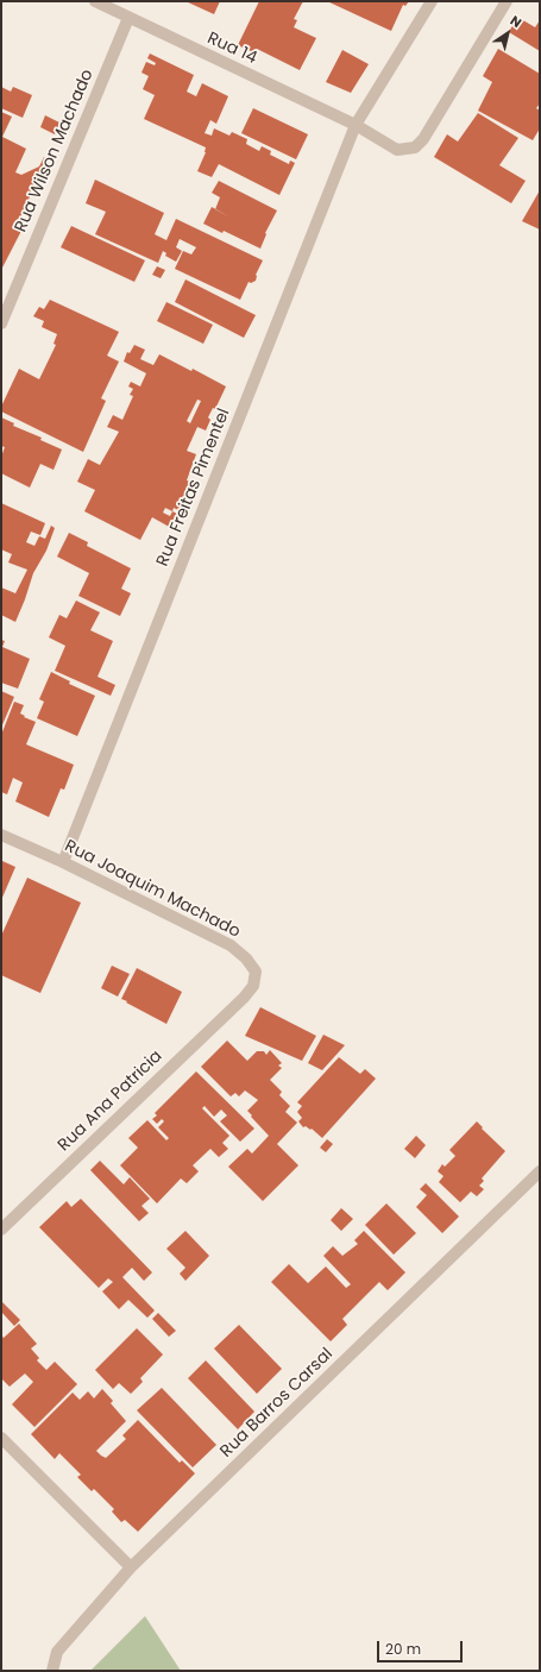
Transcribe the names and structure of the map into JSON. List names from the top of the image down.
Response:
{
  "streets": {
    "street": [
      "Rua 14",
      "Rua Wilson Machado",
      "Rua Freitas Pimentel",
      "Rua Joaquim Machado",
      "Rua Ana Patricia",
      "Rua Barros Carsal"
    ]
  },
  "crossings": [
    ["Rua 14", "Rua Wilson Machado"],
    ["Rua 14", "Rua Freitas Pimentel"],
    ["Rua Freitas Pimentel", "Rua Joaquim Machado"],
    ["Rua Joaquim Machado", "Rua Ana Patricia"]
  ],
  "scale_bar": "20 m",
  "north": "top right"
}
